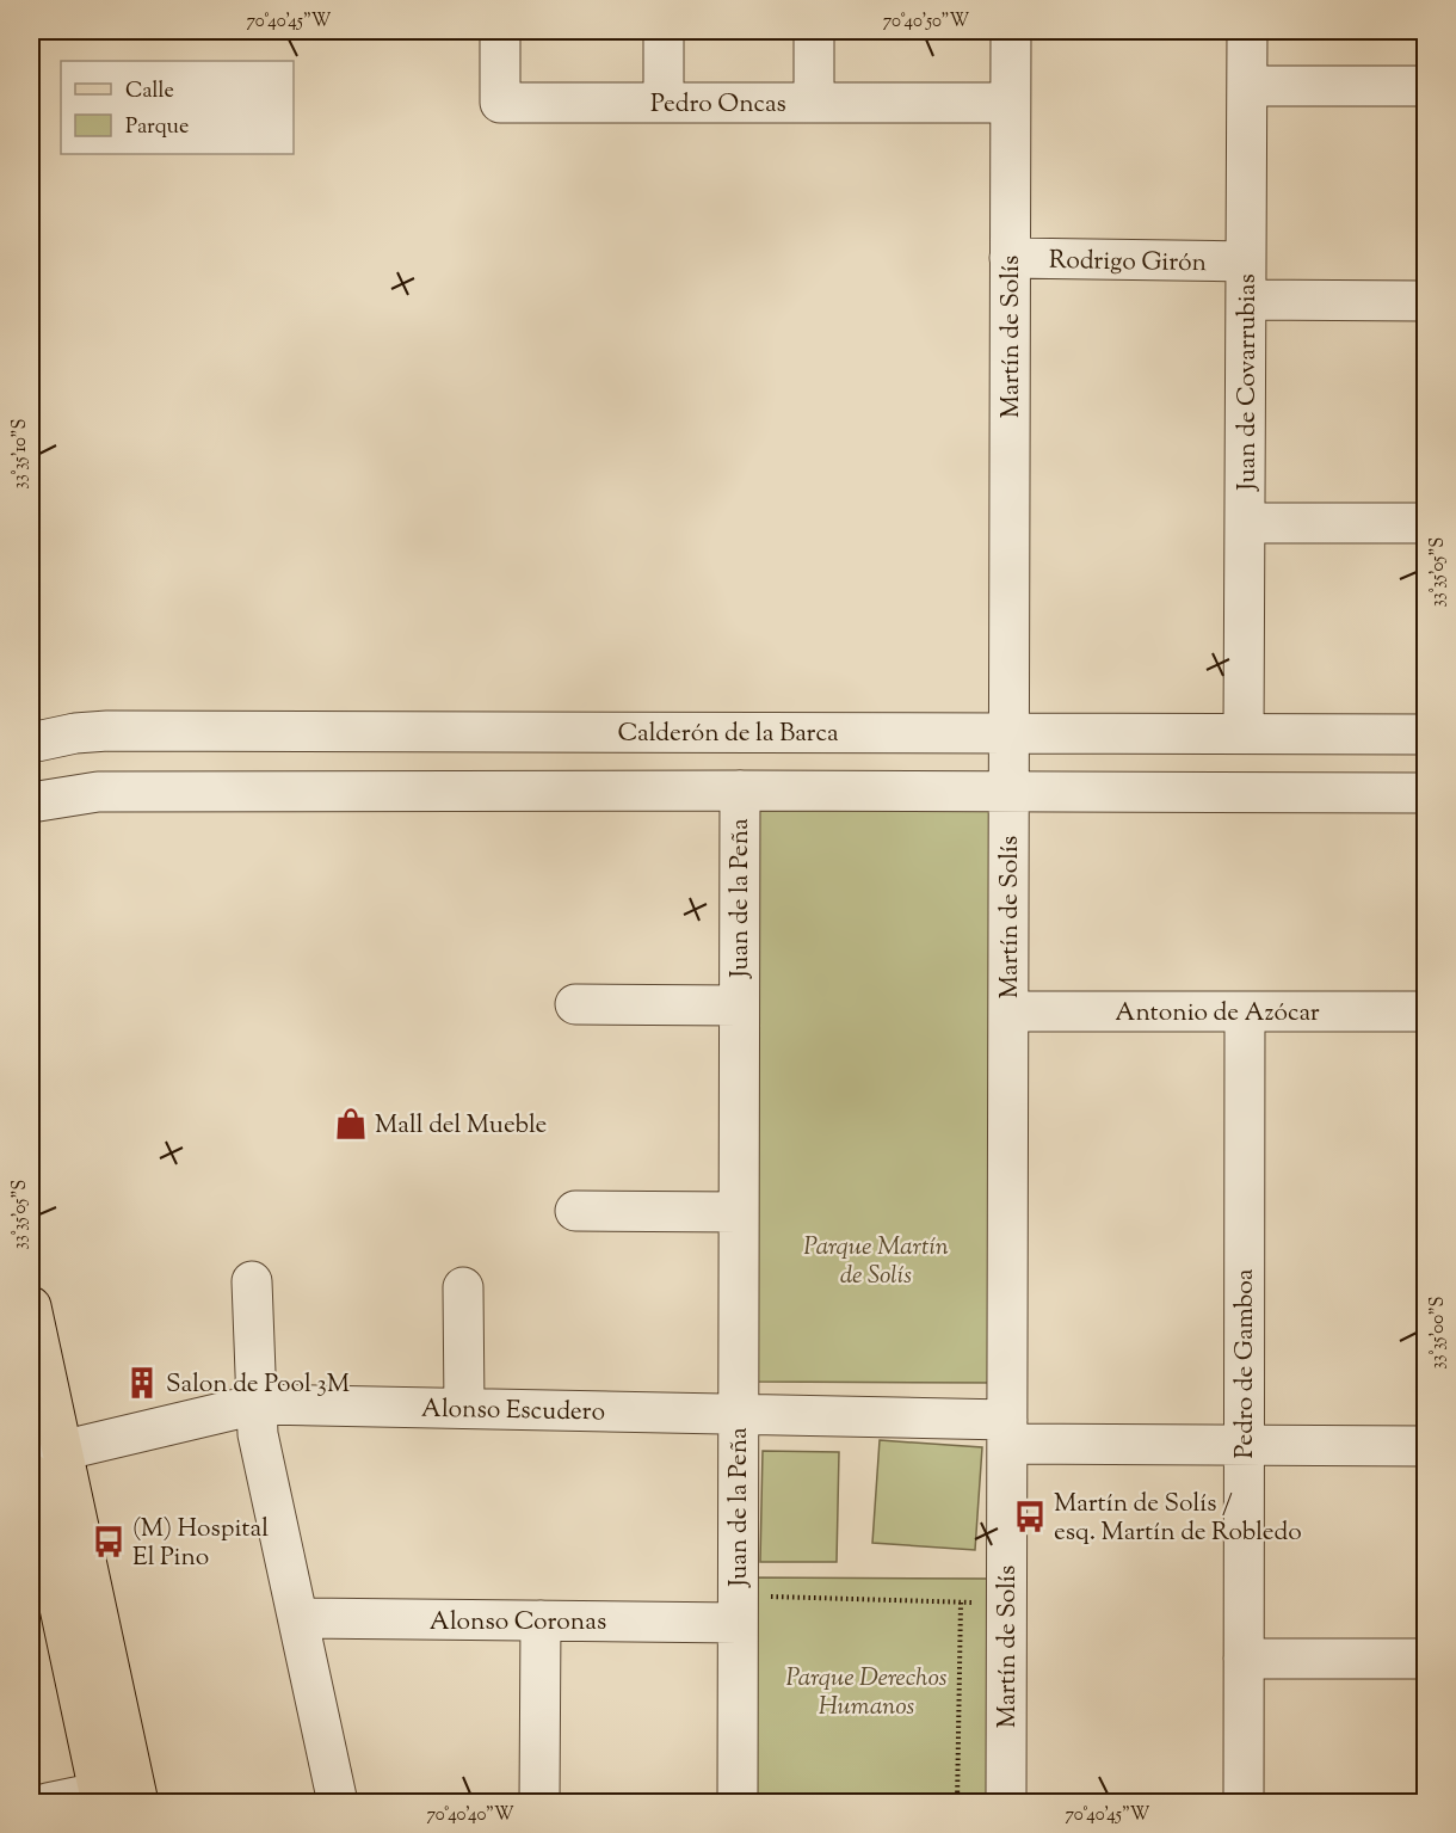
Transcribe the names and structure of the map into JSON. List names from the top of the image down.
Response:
{
  "streets": {
    "street": [
      "Pedro Oncas",
      "Rodrigo Girón",
      "Martín de Solís",
      "Juan de Covarrubias",
      "Calderón de la Barca",
      "Juan de la Peña",
      "Antonio de Azócar",
      "Pedro de Gamboa",
      "Alonso Escudero",
      "Alonso Coronas"
    ]
  },
  "crossings": [
    ["Pedro Oncas", "Martín de Solís"],
    ["Rodrigo Girón", "Martín de Solís"],
    ["Rodrigo Girón", "Juan de Covarrubias"],
    ["Martín de Solís", "Calderón de la Barca"],
    ["Martín de Solís", "Antonio de Azócar"],
    ["Martín de Solís", "Alonso Escudero"],
    ["Juan de Covarrubias", "Calderón de la Barca"],
    ["Juan de la Peña", "Alonso Escudero"],
    ["Juan de la Peña", "Alonso Coronas"],
    ["Antonio de Azócar", "Pedro de Gamboa"],
    ["Pedro de Gamboa", "Alonso Escudero"]
  ],
  "parks": ["Parque Martín de Solís", "Parque Derechos Humanos"],
  "places": {
    "shop": ["Mall del Mueble"],
    "building": ["Salon de Pool 3M"],
    "bus stop": ["Martín de Solís / esq. Martín de Robledo", "(M) Hospital El Pino"]
  },
  "legend": ["Calle", "Parque"],
  "coordinates": [
    "70°40'45\"W",
    "70°40'50\"W",
    "33°35'10\"S",
    "33°35'05\"S",
    "33°35'00\"S",
    "70°40'40\"W"
  ]
}
